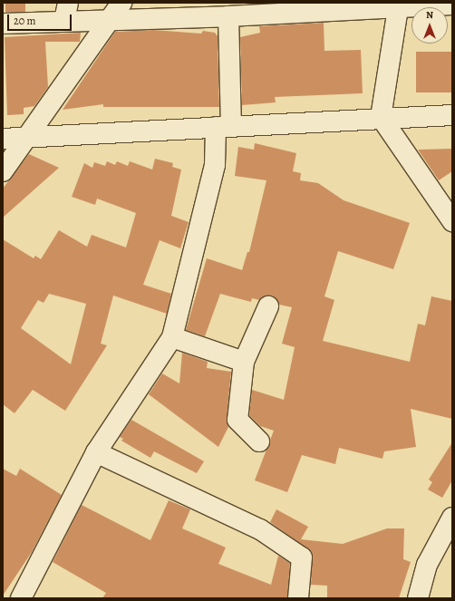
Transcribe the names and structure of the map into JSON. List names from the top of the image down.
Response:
{
  "scale_bar": "20 m",
  "north": "top"
}
